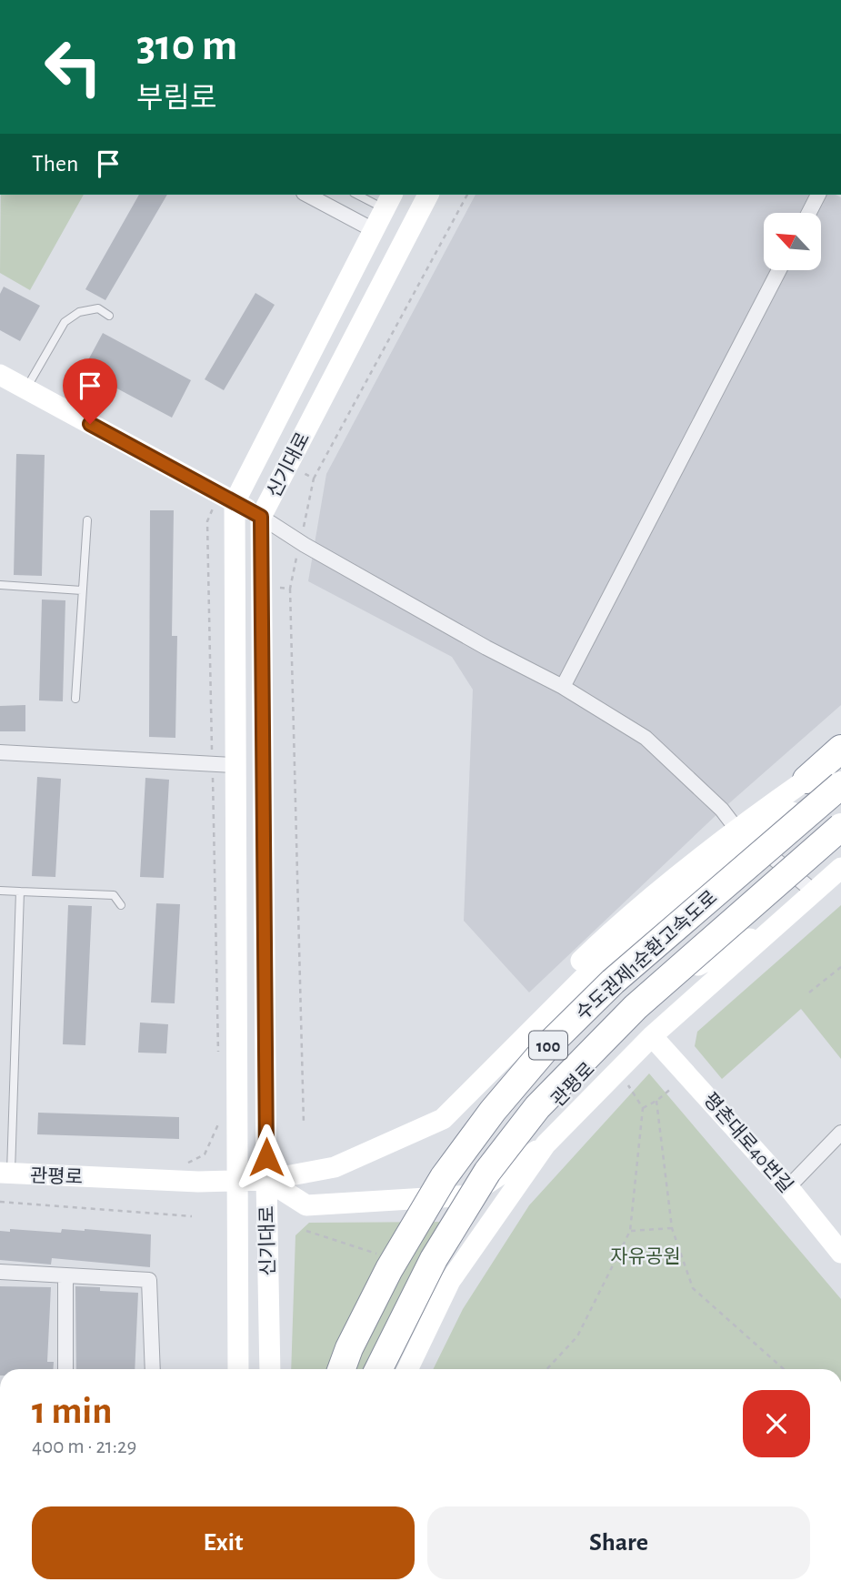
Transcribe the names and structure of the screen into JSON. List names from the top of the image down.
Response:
{
  "streets": {
    "highway": ["수도권제1순환고속도로", "100"],
    "street": ["신기대로", "관평로", "평촌대로40번길"]
  },
  "crossings": [
    ["신기대로", "관평로"]
  ],
  "parks": ["자유공원"],
  "north": "top left",
  "page": {
    "turn": ["310 m", "부림로"],
    "then": "Then",
    "heading": ["1 min", "400 m · 21:29"],
    "buttons": ["Exit", "Share"]
  }
}
